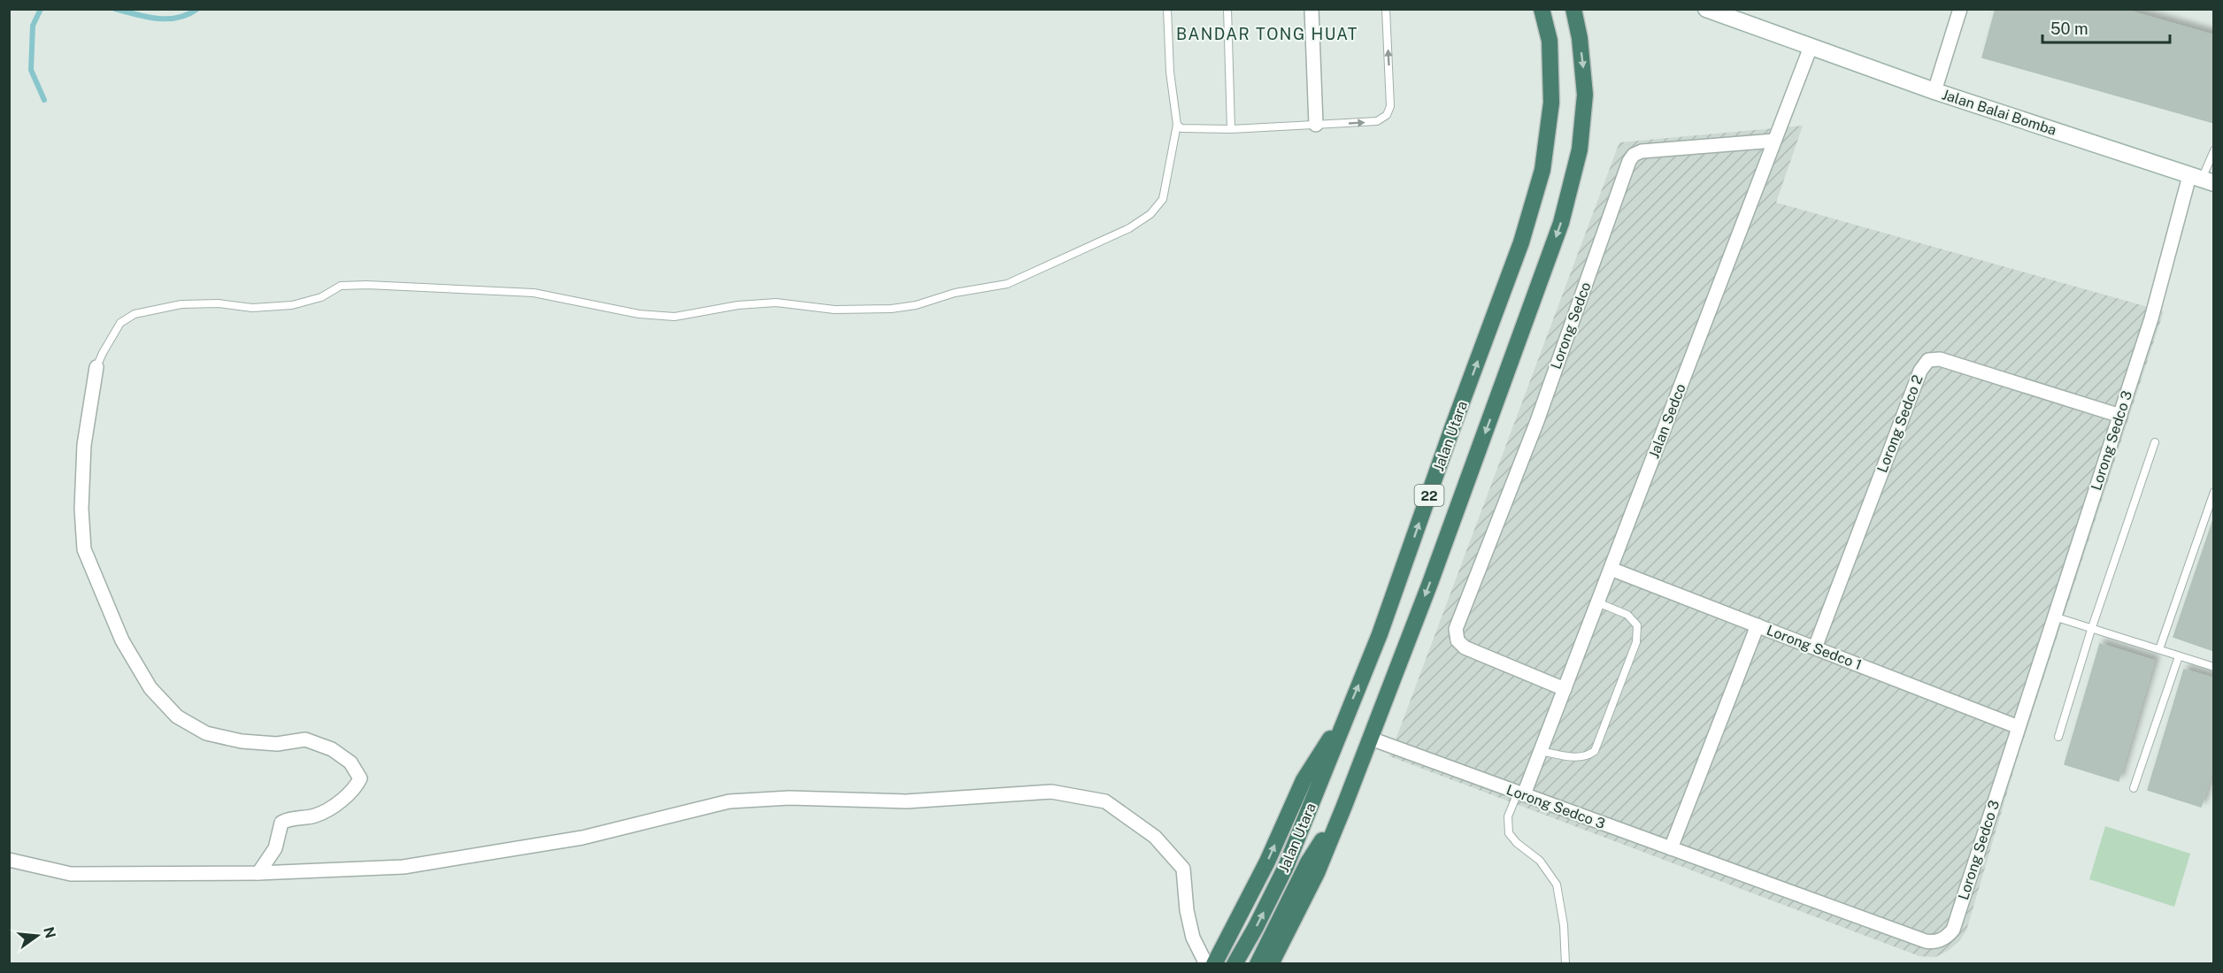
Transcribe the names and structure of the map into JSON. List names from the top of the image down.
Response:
{
  "streets": {
    "highway": ["Jalan Utara", "22"],
    "main road": ["Jalan Balai Bomba"],
    "street": [
      "Lorong Sedco",
      "Jalan Sedco",
      "Lorong Sedco 2",
      "Lorong Sedco 3",
      "Lorong Sedco 1"
    ]
  },
  "crossings": [
    ["Jalan Balai Bomba", "Jalan Sedco"],
    ["Jalan Balai Bomba", "Lorong Sedco 3"],
    ["Lorong Sedco", "Jalan Sedco"],
    ["Jalan Sedco", "Lorong Sedco 3"],
    ["Jalan Sedco", "Lorong Sedco 1"],
    ["Lorong Sedco 2", "Lorong Sedco 3"],
    ["Lorong Sedco 2", "Lorong Sedco 1"],
    ["Lorong Sedco 3", "22"],
    ["Lorong Sedco 3", "Lorong Sedco 1"]
  ],
  "districts": ["BANDAR TONG HUAT"],
  "scale_bar": "50 m",
  "north": "right"
}
